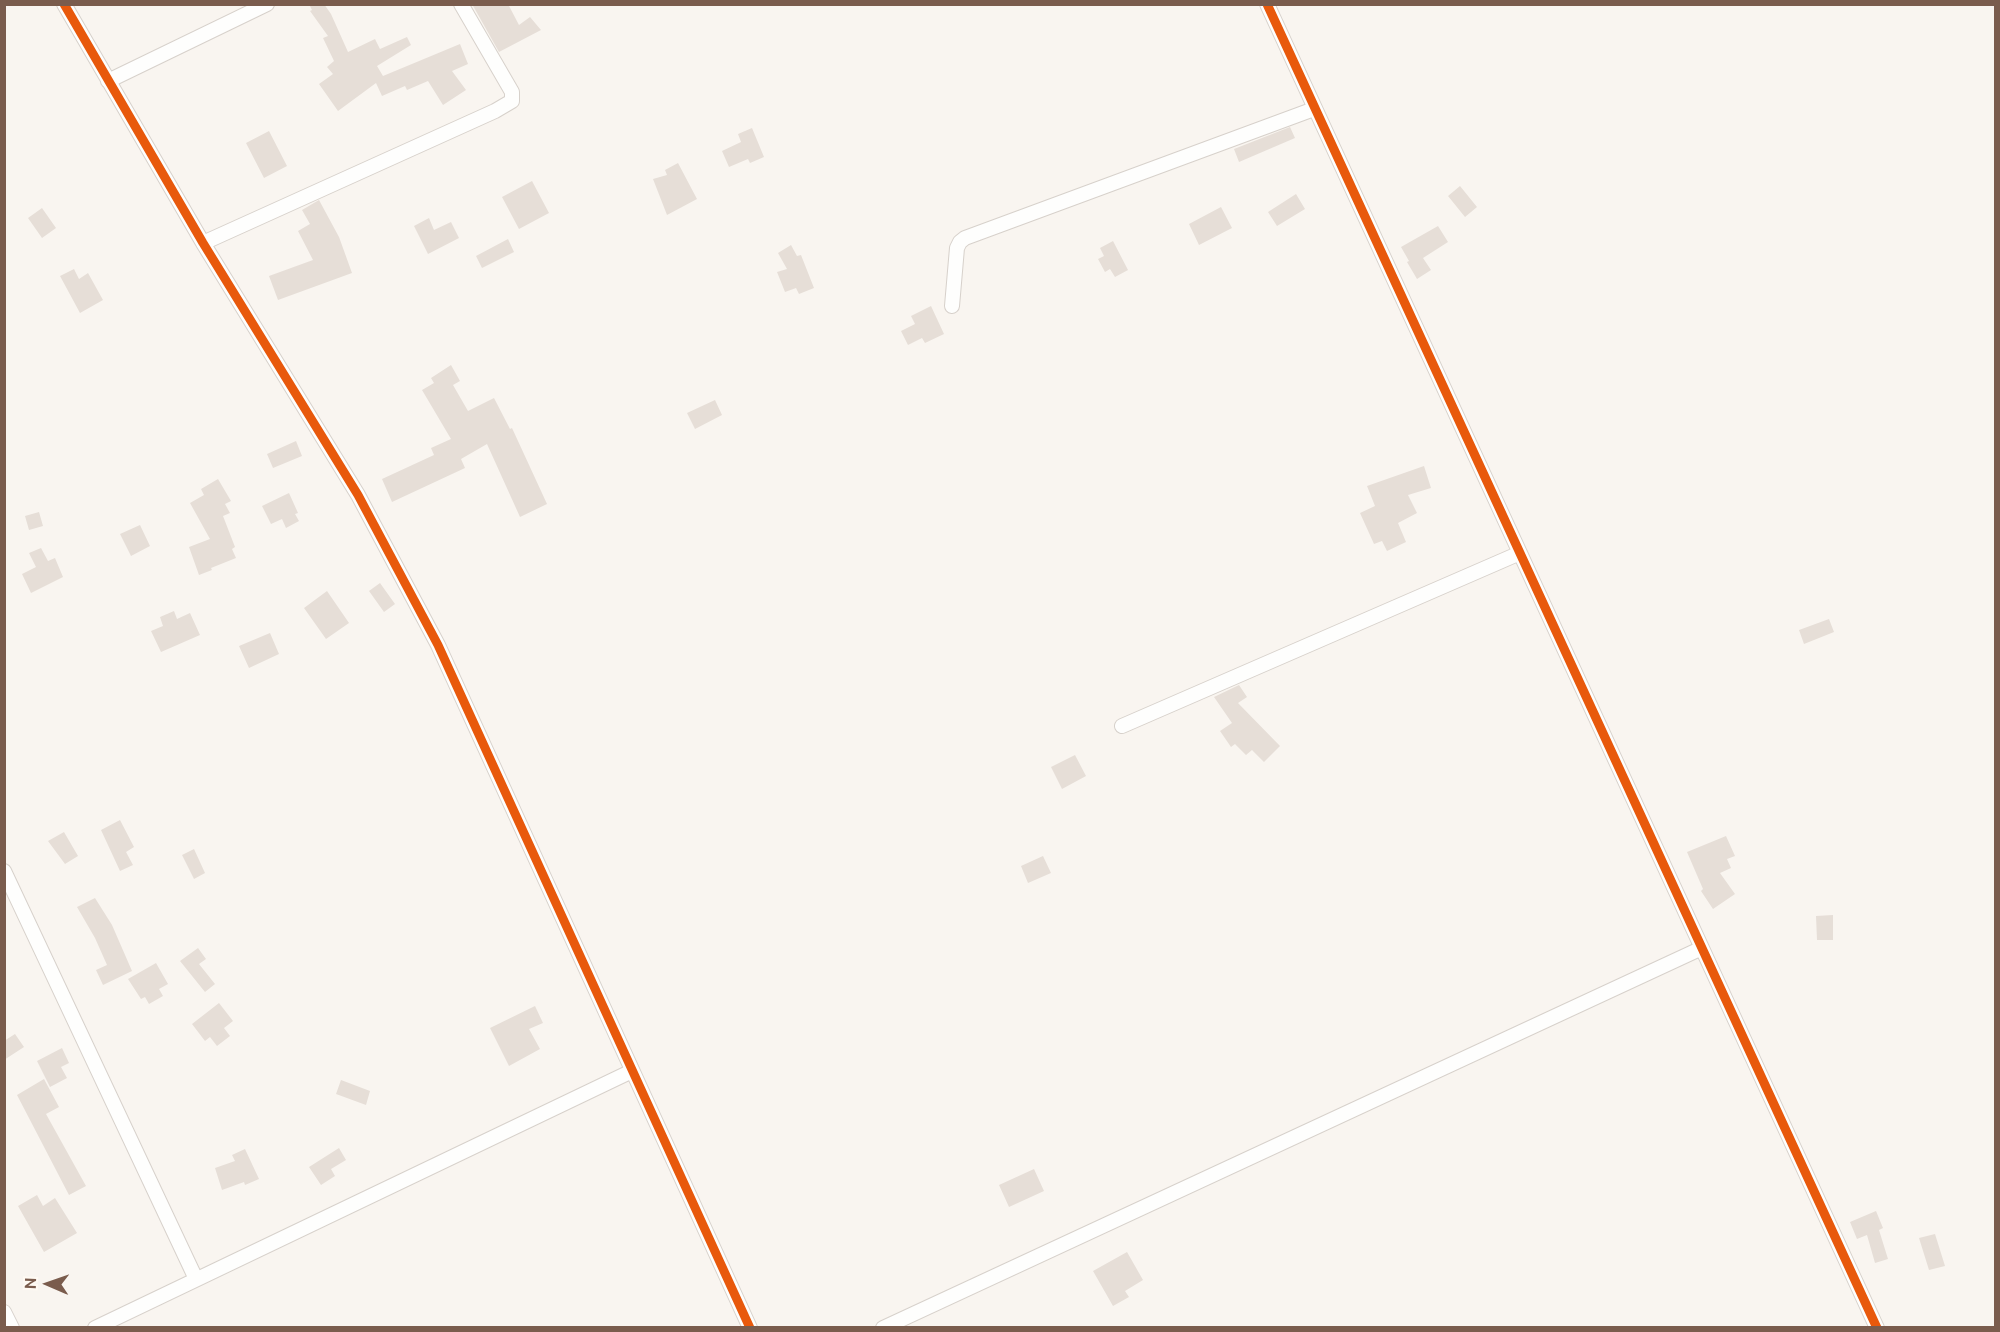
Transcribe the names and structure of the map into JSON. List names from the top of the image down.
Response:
{
  "north": "left"
}
